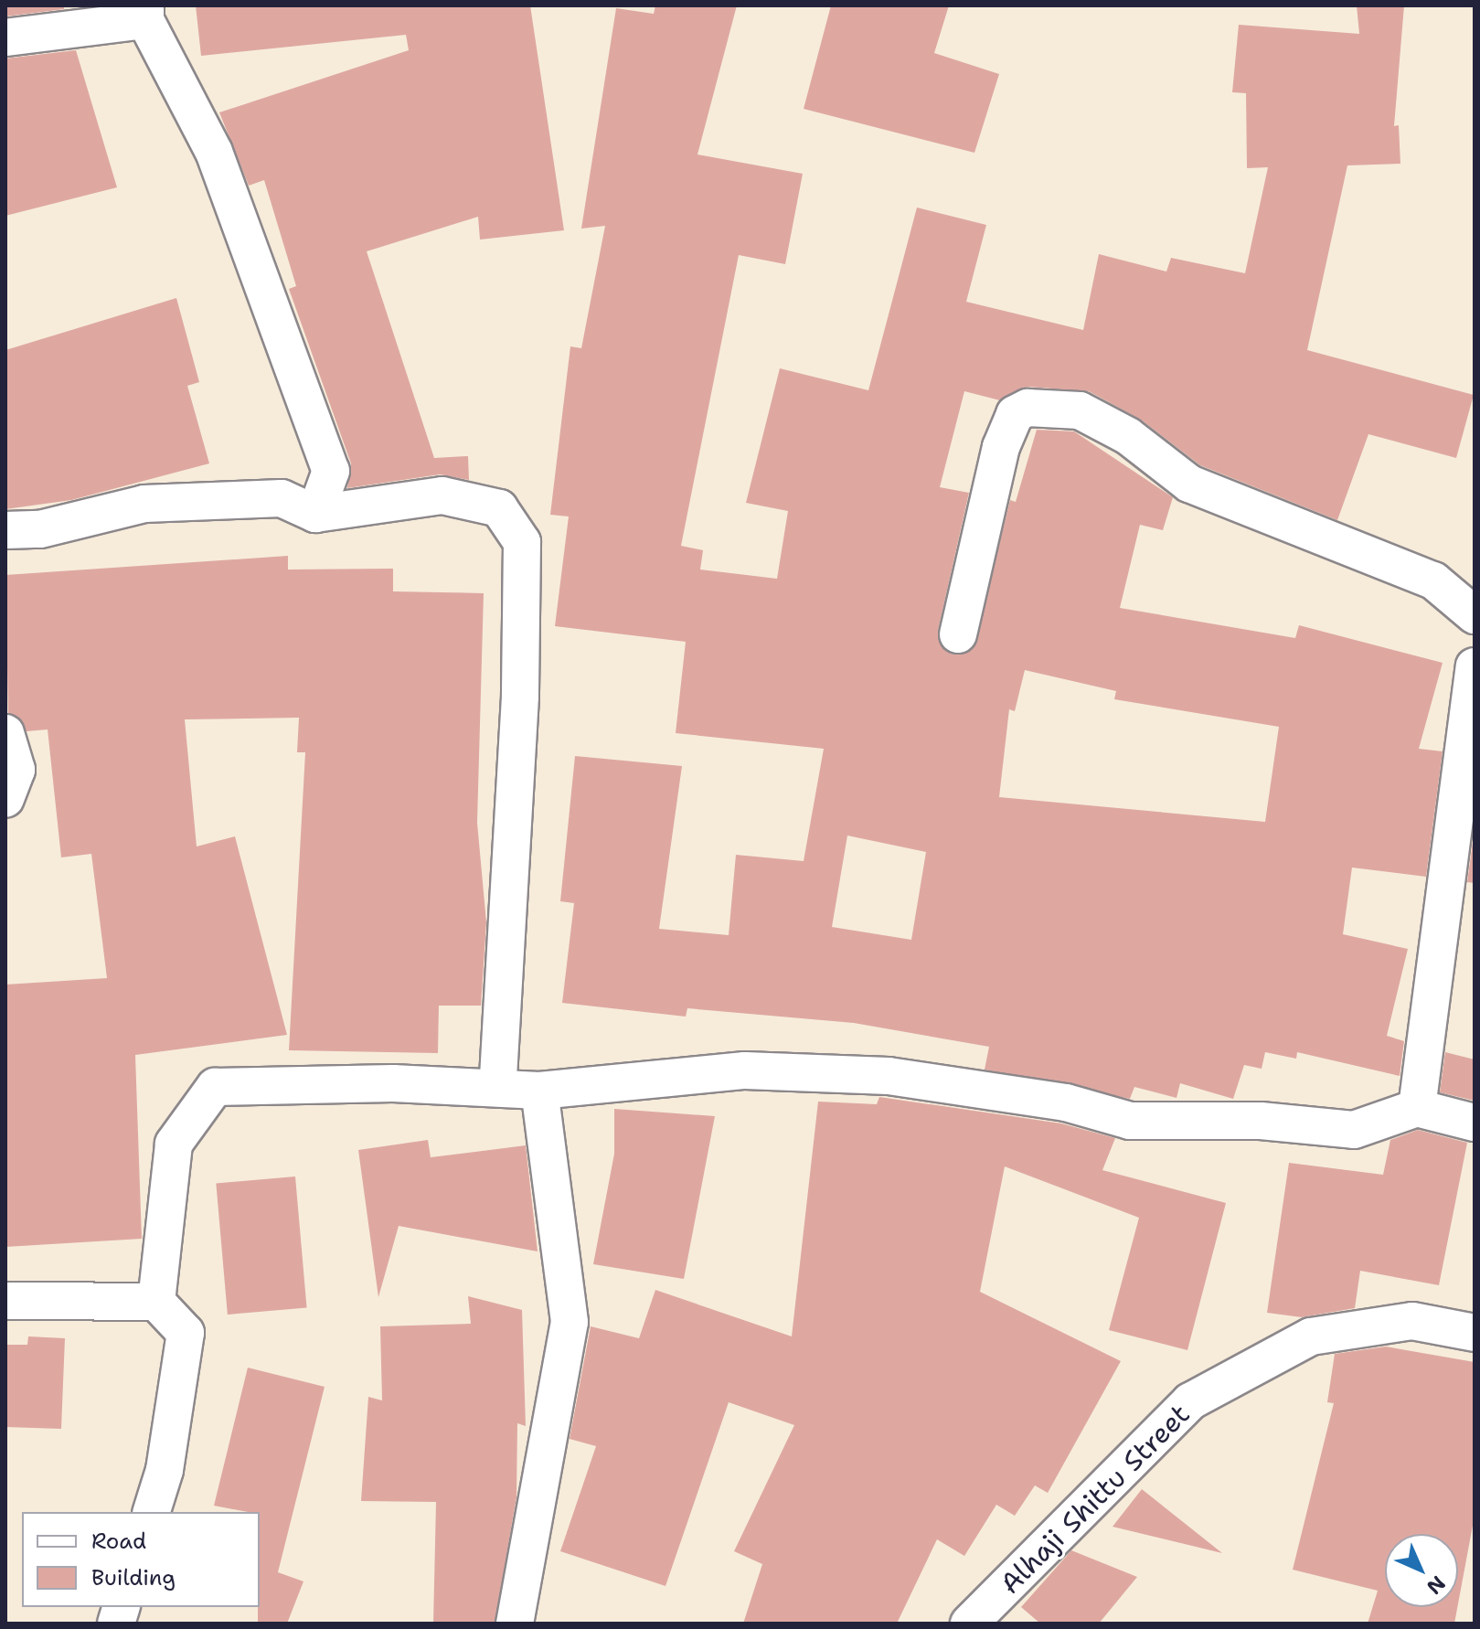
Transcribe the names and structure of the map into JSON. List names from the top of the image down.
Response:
{
  "streets": {
    "street": ["Alhaji Shittu Street"]
  },
  "legend": ["Road", "Building"],
  "north": "bottom right"
}
